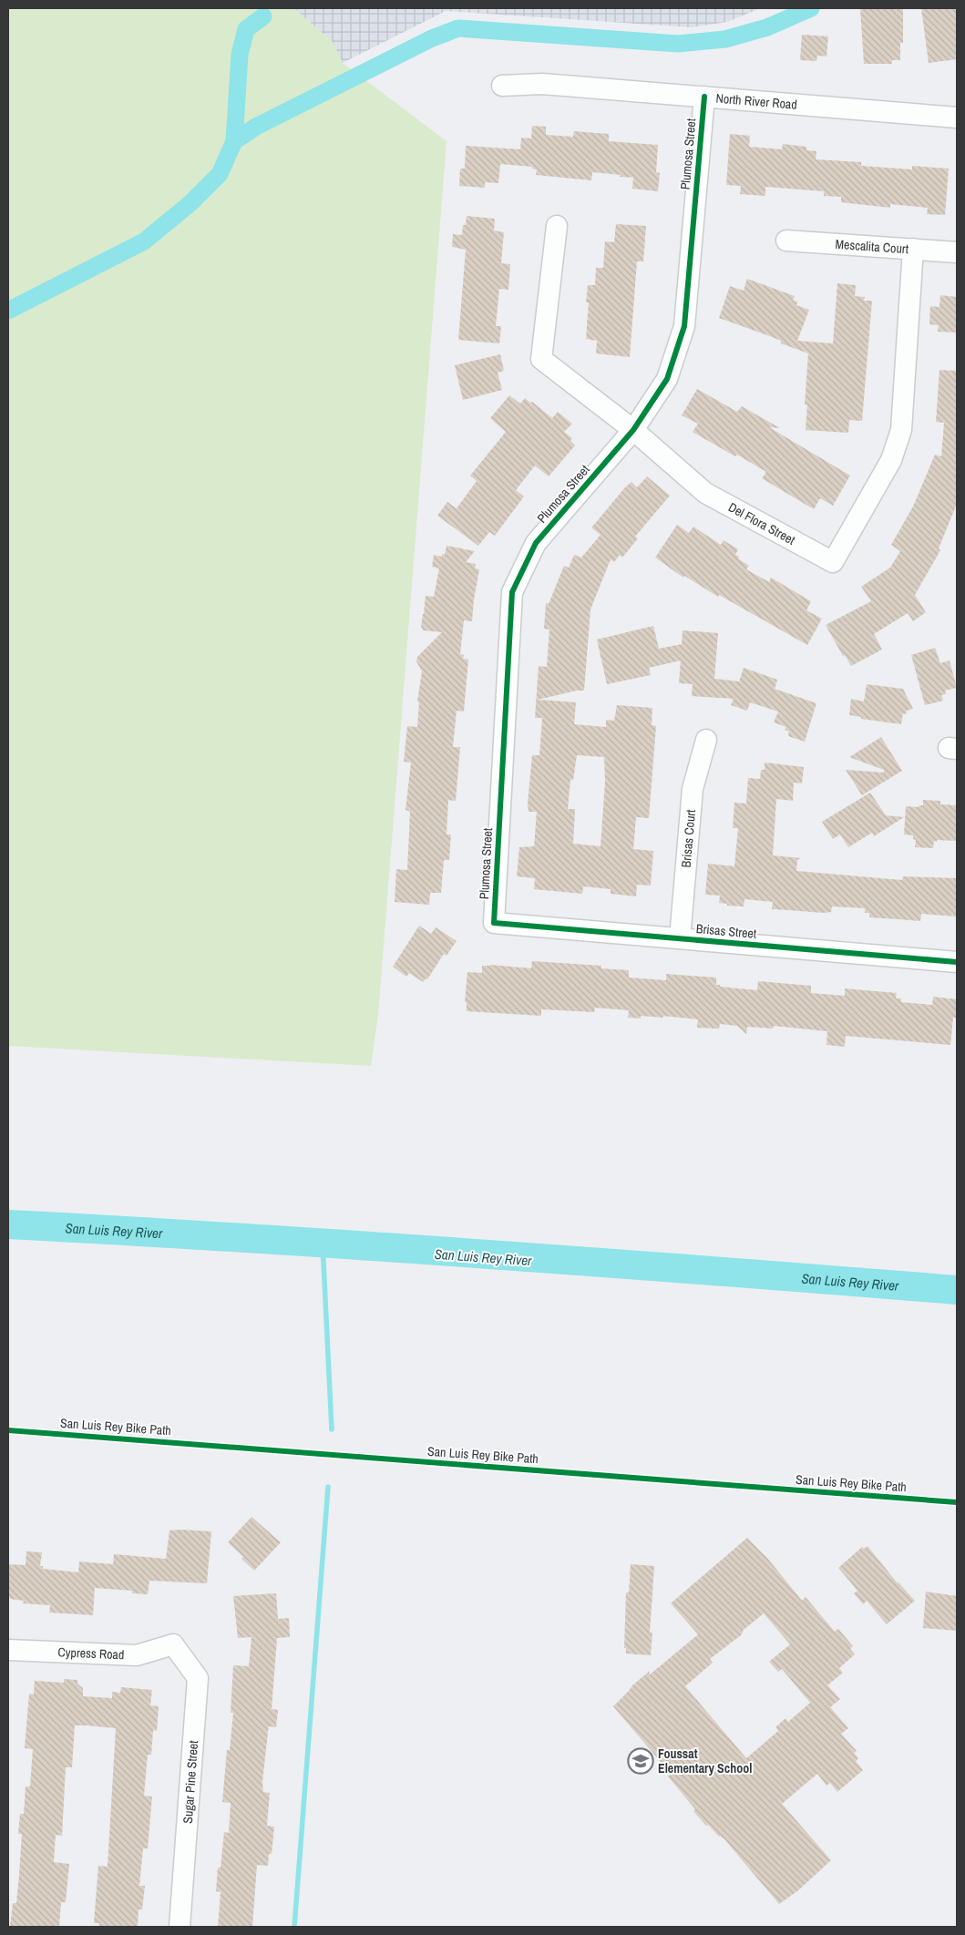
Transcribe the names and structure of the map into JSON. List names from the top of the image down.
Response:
{
  "streets": {
    "street": [
      "North River Road",
      "Plumosa Street",
      "Mescalita Court",
      "Del Flora Street",
      "Brisas Court",
      "Brisas Street",
      "Cypress Road",
      "Sugar Pine Street"
    ],
    "cycle path": ["San Luis Rey Bike Path"]
  },
  "crossings": [
    ["North River Road", "Plumosa Street"],
    ["Plumosa Street", "Del Flora Street"],
    ["Plumosa Street", "Brisas Street"],
    ["Mescalita Court", "Del Flora Street"],
    ["Brisas Court", "Brisas Street"],
    ["Cypress Road", "Sugar Pine Street"]
  ],
  "water": ["San Luis Rey River"],
  "places": {
    "school or university": ["Foussat Elementary School"]
  }
}
